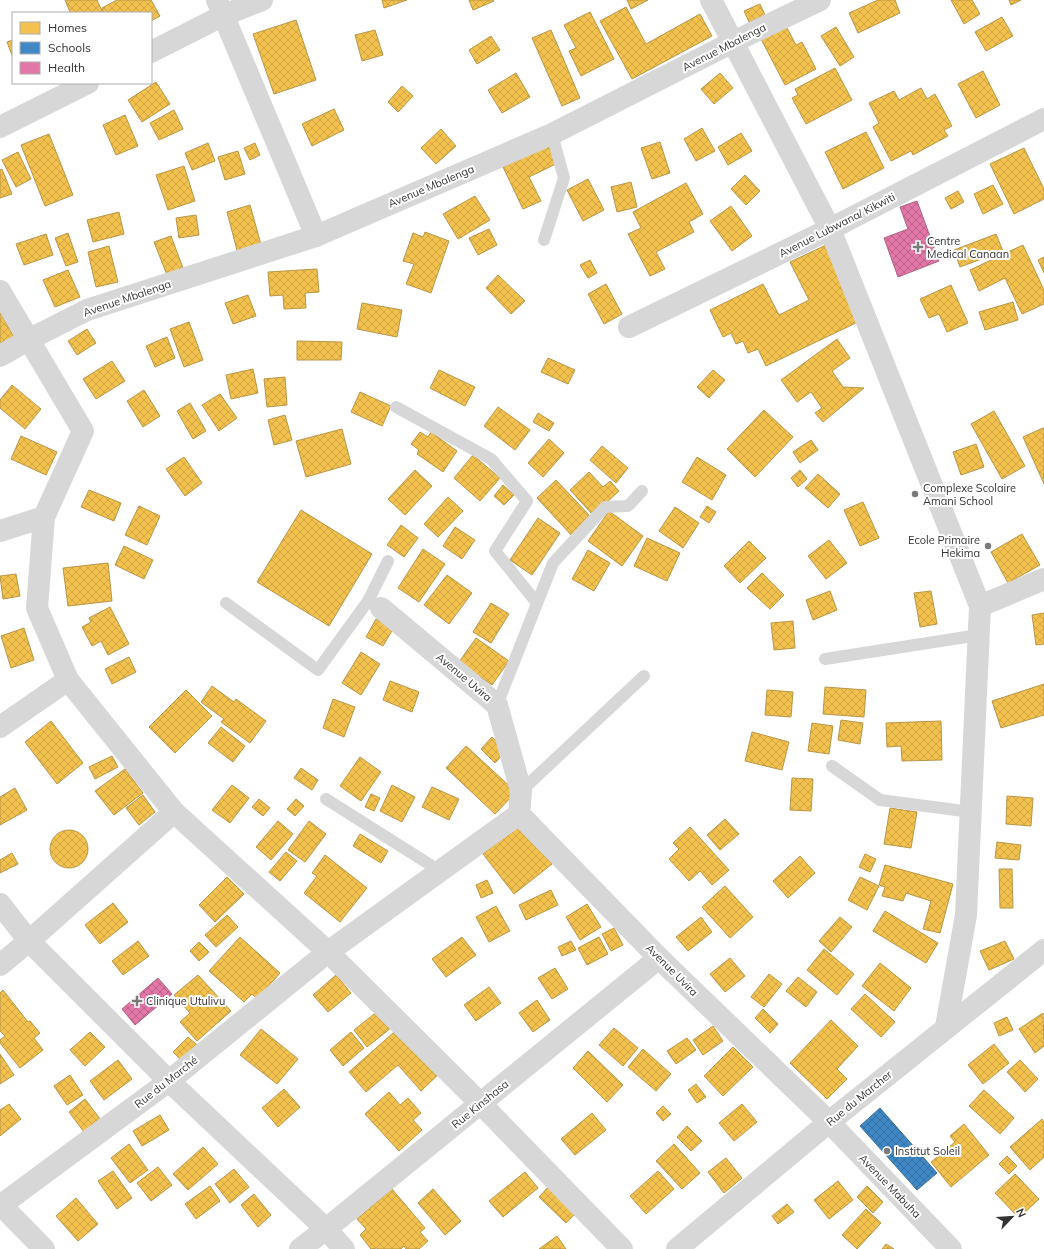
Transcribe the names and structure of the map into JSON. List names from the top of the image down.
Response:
{
  "streets": {
    "street": [
      "Avenue Mbalenga",
      "Avenue Lubwana/ Kikwiti",
      "Avenue Uvira",
      "Rue du Marché",
      "Rue du Marcher",
      "Rue Kinshasa",
      "Avenue Mabuha"
    ]
  },
  "crossings": [
    ["Avenue Uvira", "Rue du Marcher"],
    ["Avenue Uvira", "Rue Kinshasa"],
    ["Avenue Uvira", "Avenue Mabuha"],
    ["Rue du Marcher", "Avenue Mabuha"]
  ],
  "places": {
    "health": ["Centre Medical Canaan", "Clinique Utulivu"],
    "other": ["Complexe Scolaire Amani School", "Ecole Primaire Hekima", "Institut Soleil"]
  },
  "legend": ["Homes", "Schools", "Health"],
  "north": "top right"
}
